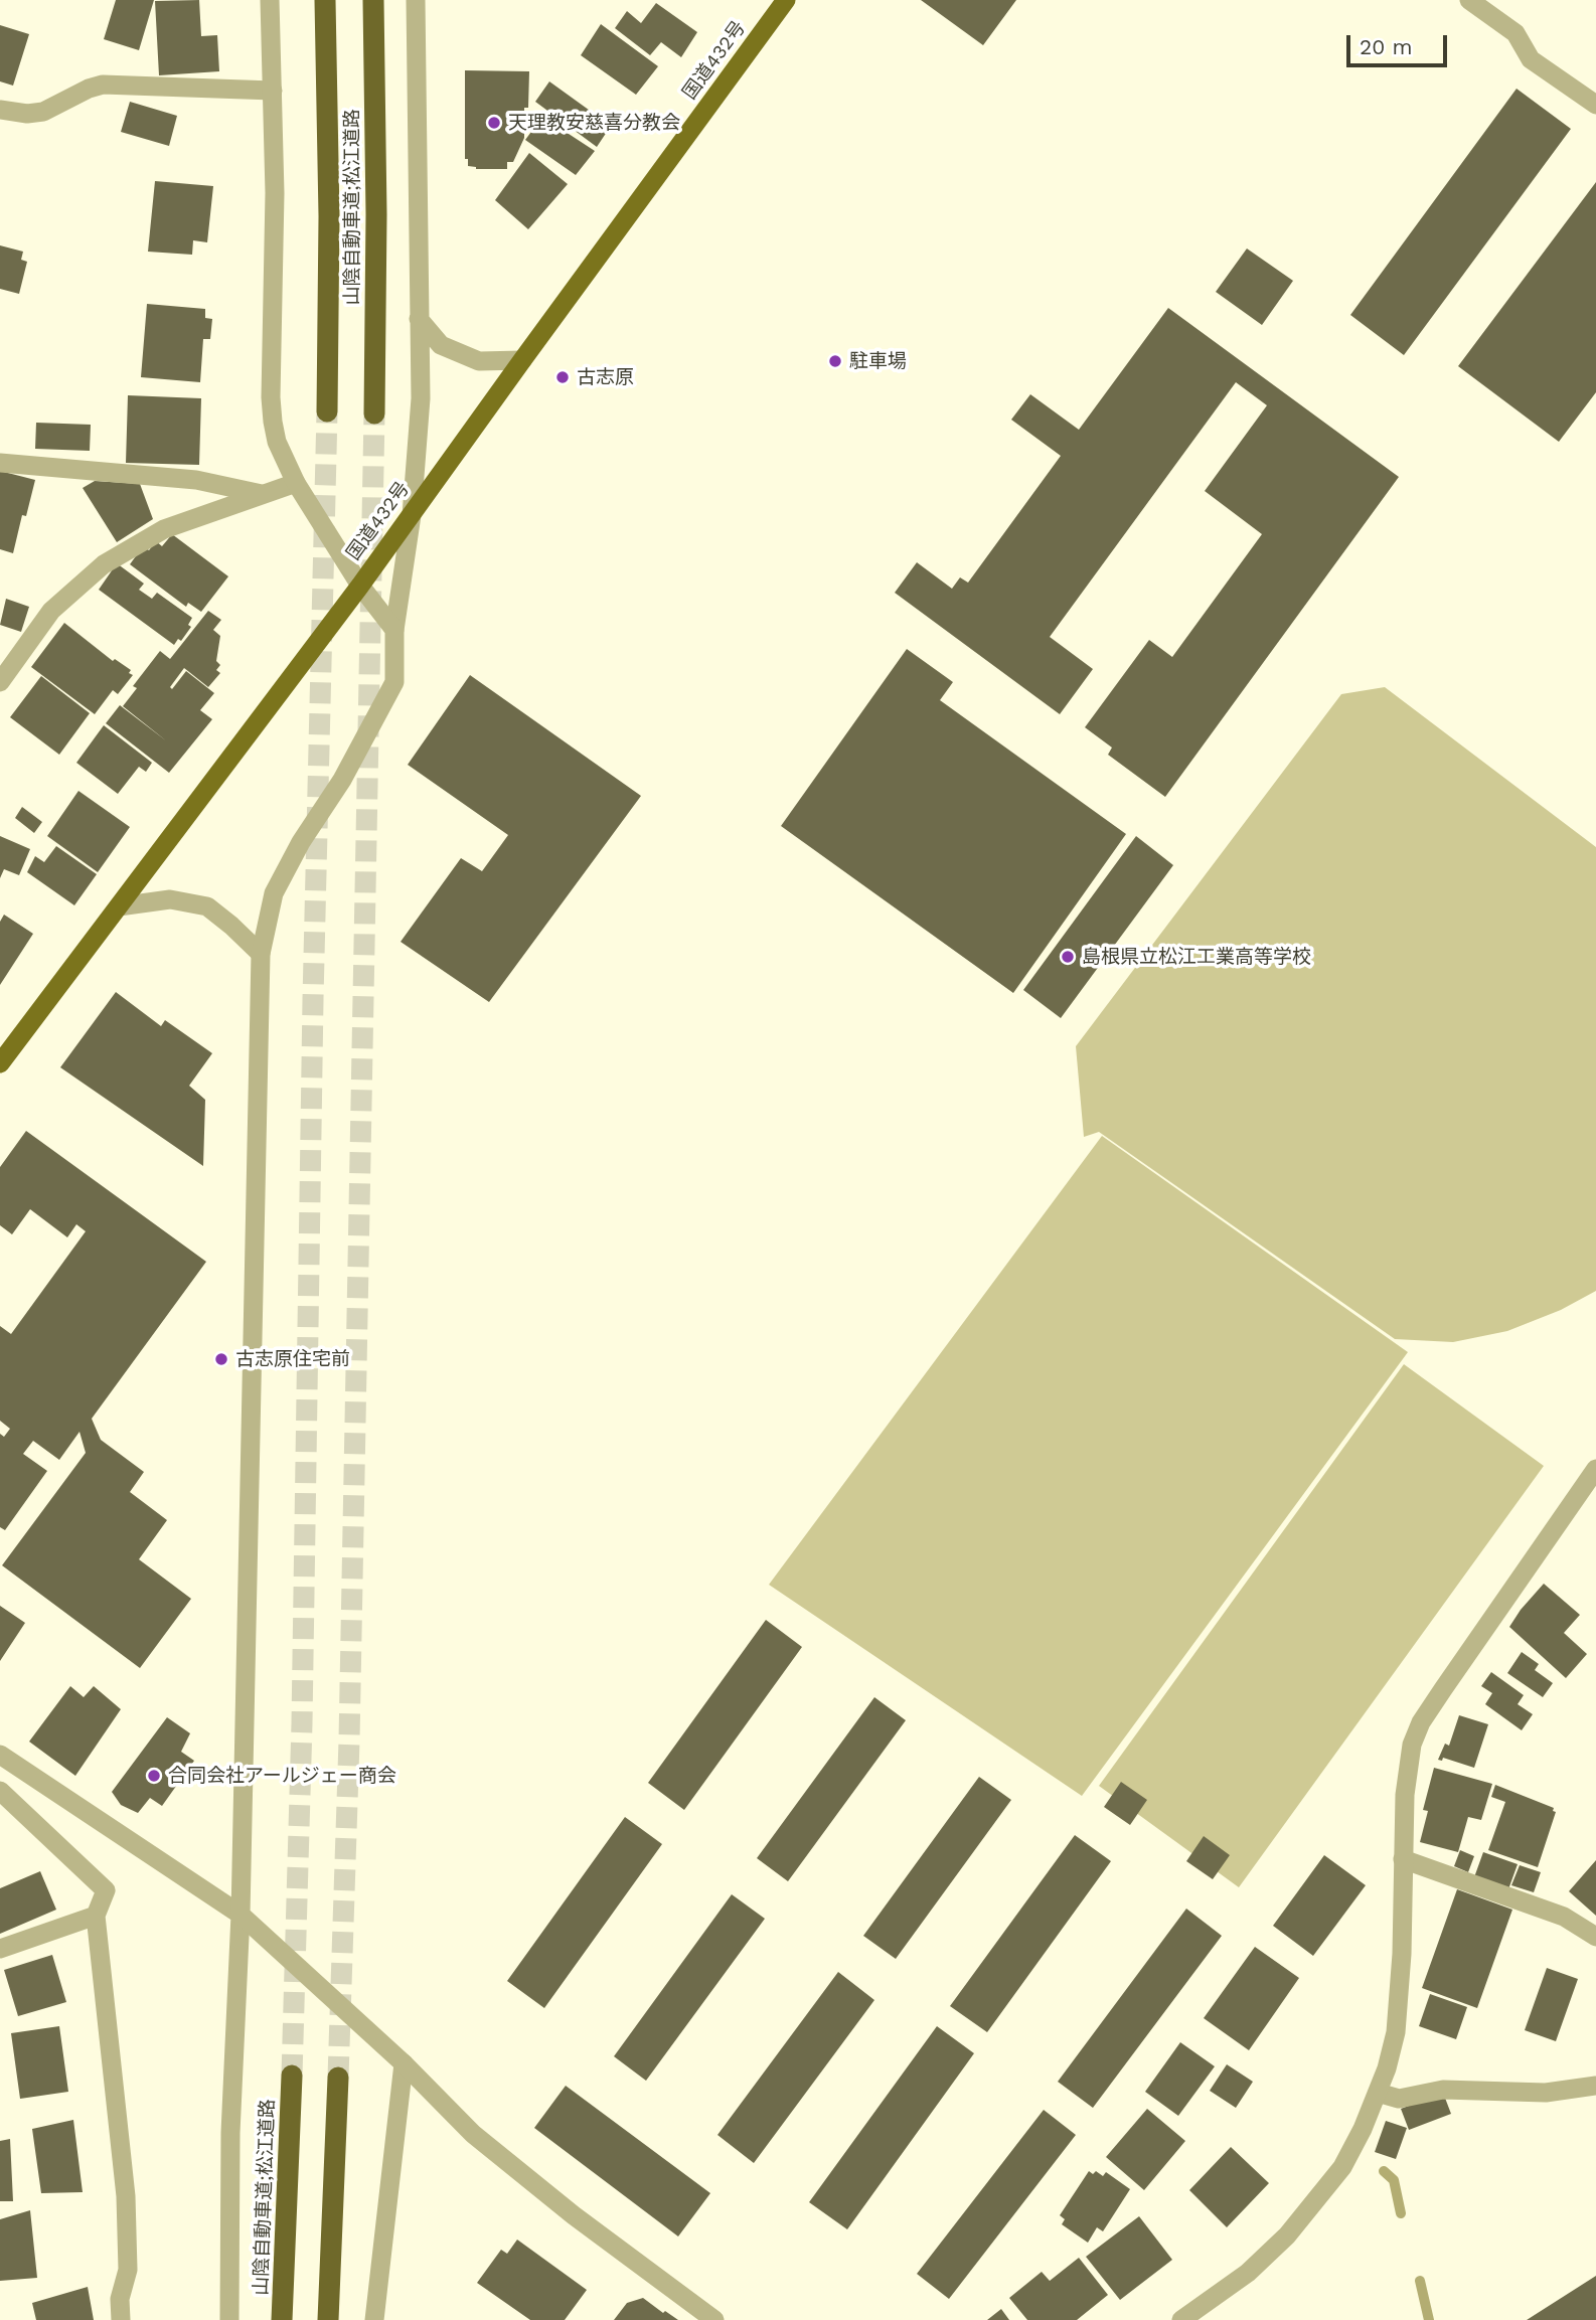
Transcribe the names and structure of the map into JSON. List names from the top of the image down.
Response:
{
  "streets": {
    "highway": ["国道432号", "山陰自動車道;松江道路"]
  },
  "places": [
    "天理教安慈喜分教会",
    "駐車場",
    "古志原",
    "島根県立松江工業高等学校",
    "古志原住宅前",
    "合同会社アールジェー商会"
  ],
  "scale_bar": "20 m"
}
